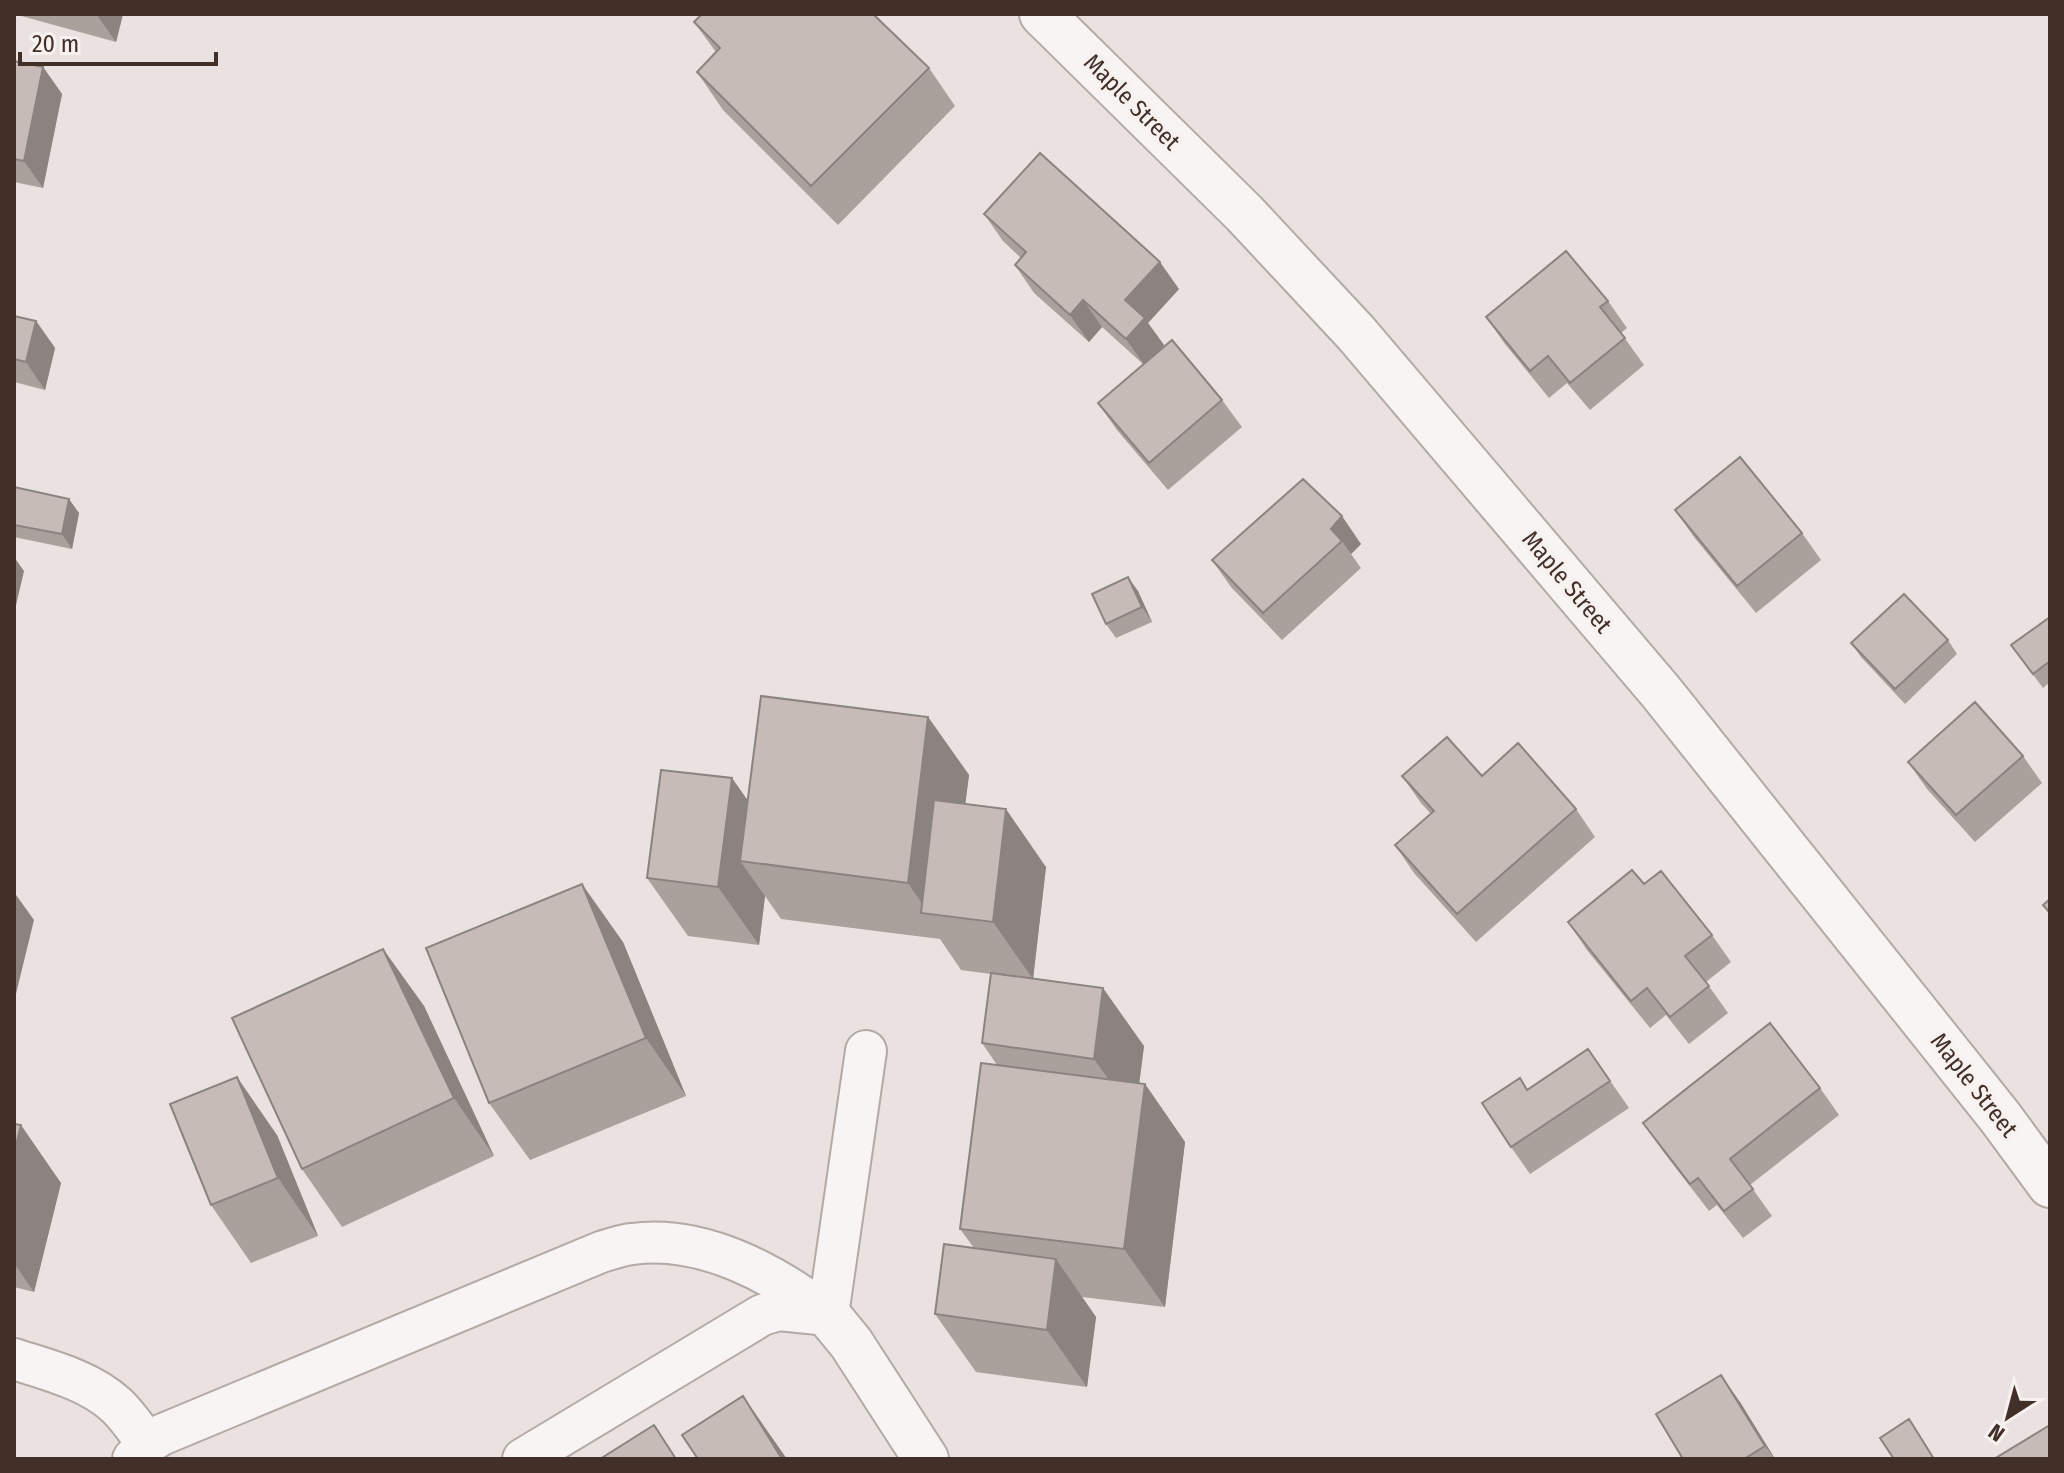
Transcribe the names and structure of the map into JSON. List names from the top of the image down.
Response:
{
  "streets": {
    "street": ["Maple Street"]
  },
  "scale_bar": "20 m",
  "north": "bottom left"
}
